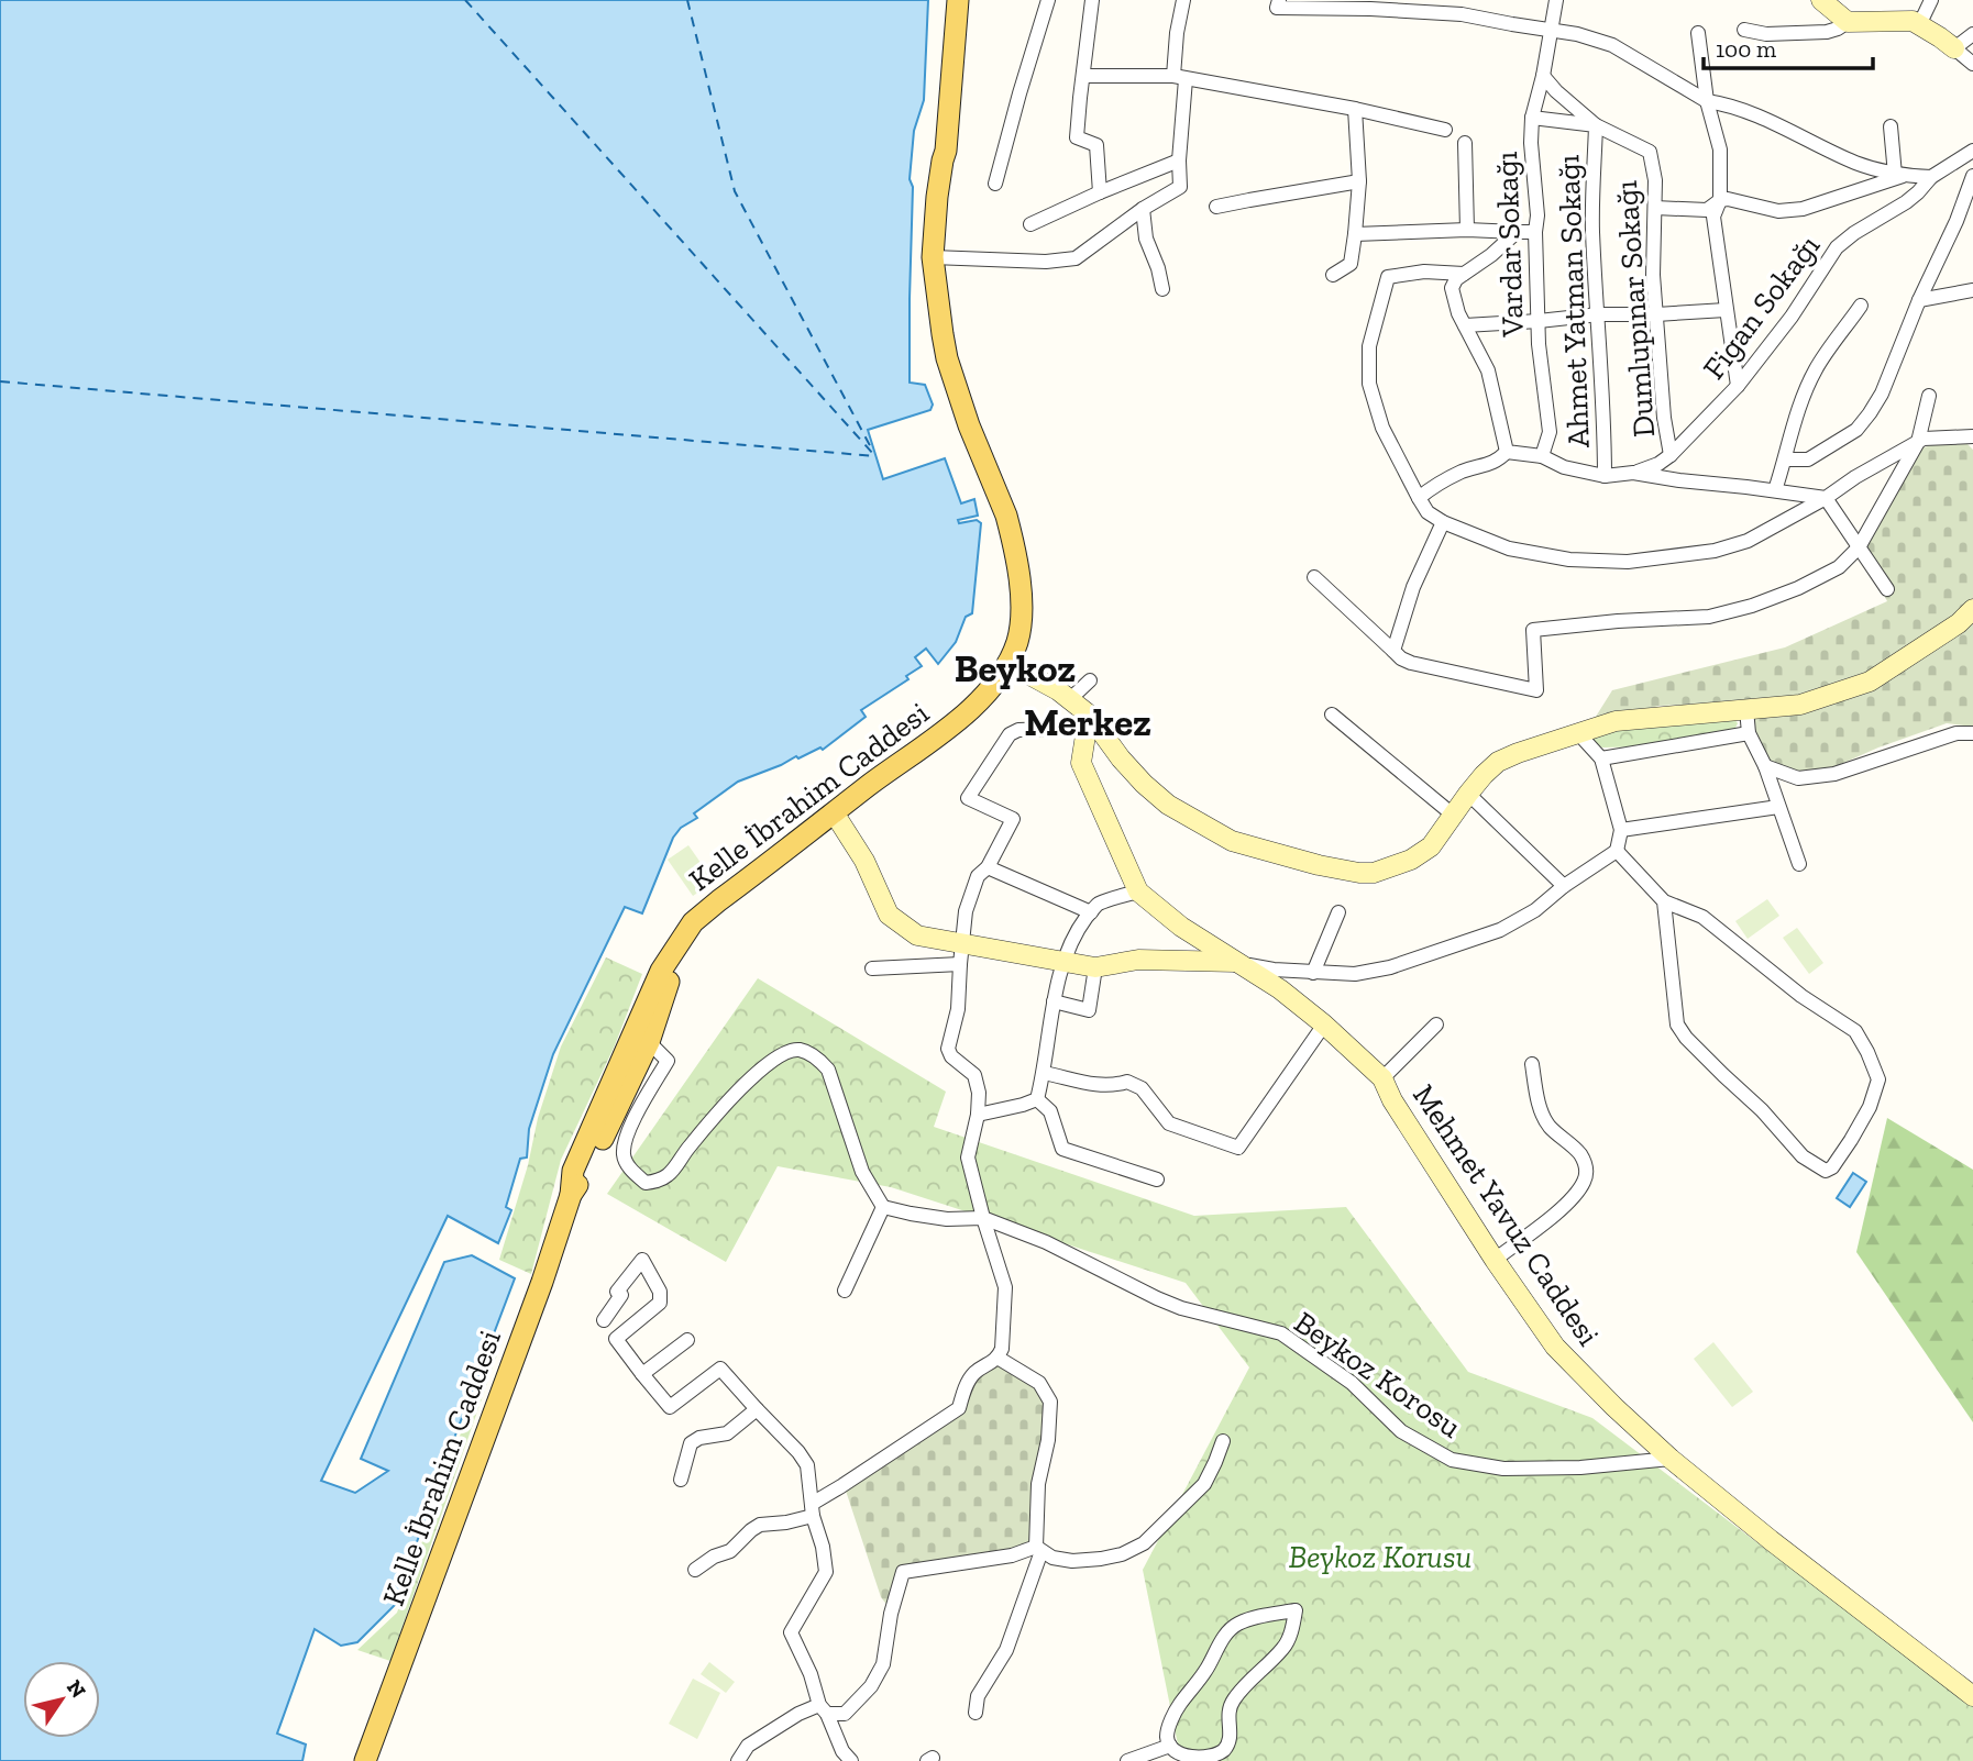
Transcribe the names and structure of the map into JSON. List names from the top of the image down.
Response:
{
  "streets": {
    "main road": ["Kelle İbrahim Caddesi"],
    "street": [
      "Vardar Sokağı",
      "Ahmet Yatman Sokağı",
      "Figan Sokağı",
      "Dumlupınar Sokağı",
      "Mehmet Yavuz Caddesi",
      "Beykoz Korosu"
    ]
  },
  "crossings": [
    ["Vardar Sokağı", "Dumlupınar Sokağı"],
    ["Ahmet Yatman Sokağı", "Dumlupınar Sokağı"],
    ["Figan Sokağı", "Dumlupınar Sokağı"],
    ["Mehmet Yavuz Caddesi", "Beykoz Korosu"]
  ],
  "districts": ["Beykoz", "Merkez"],
  "parks": ["Beykoz Korusu"],
  "scale_bar": "100 m",
  "north": "top right"
}
